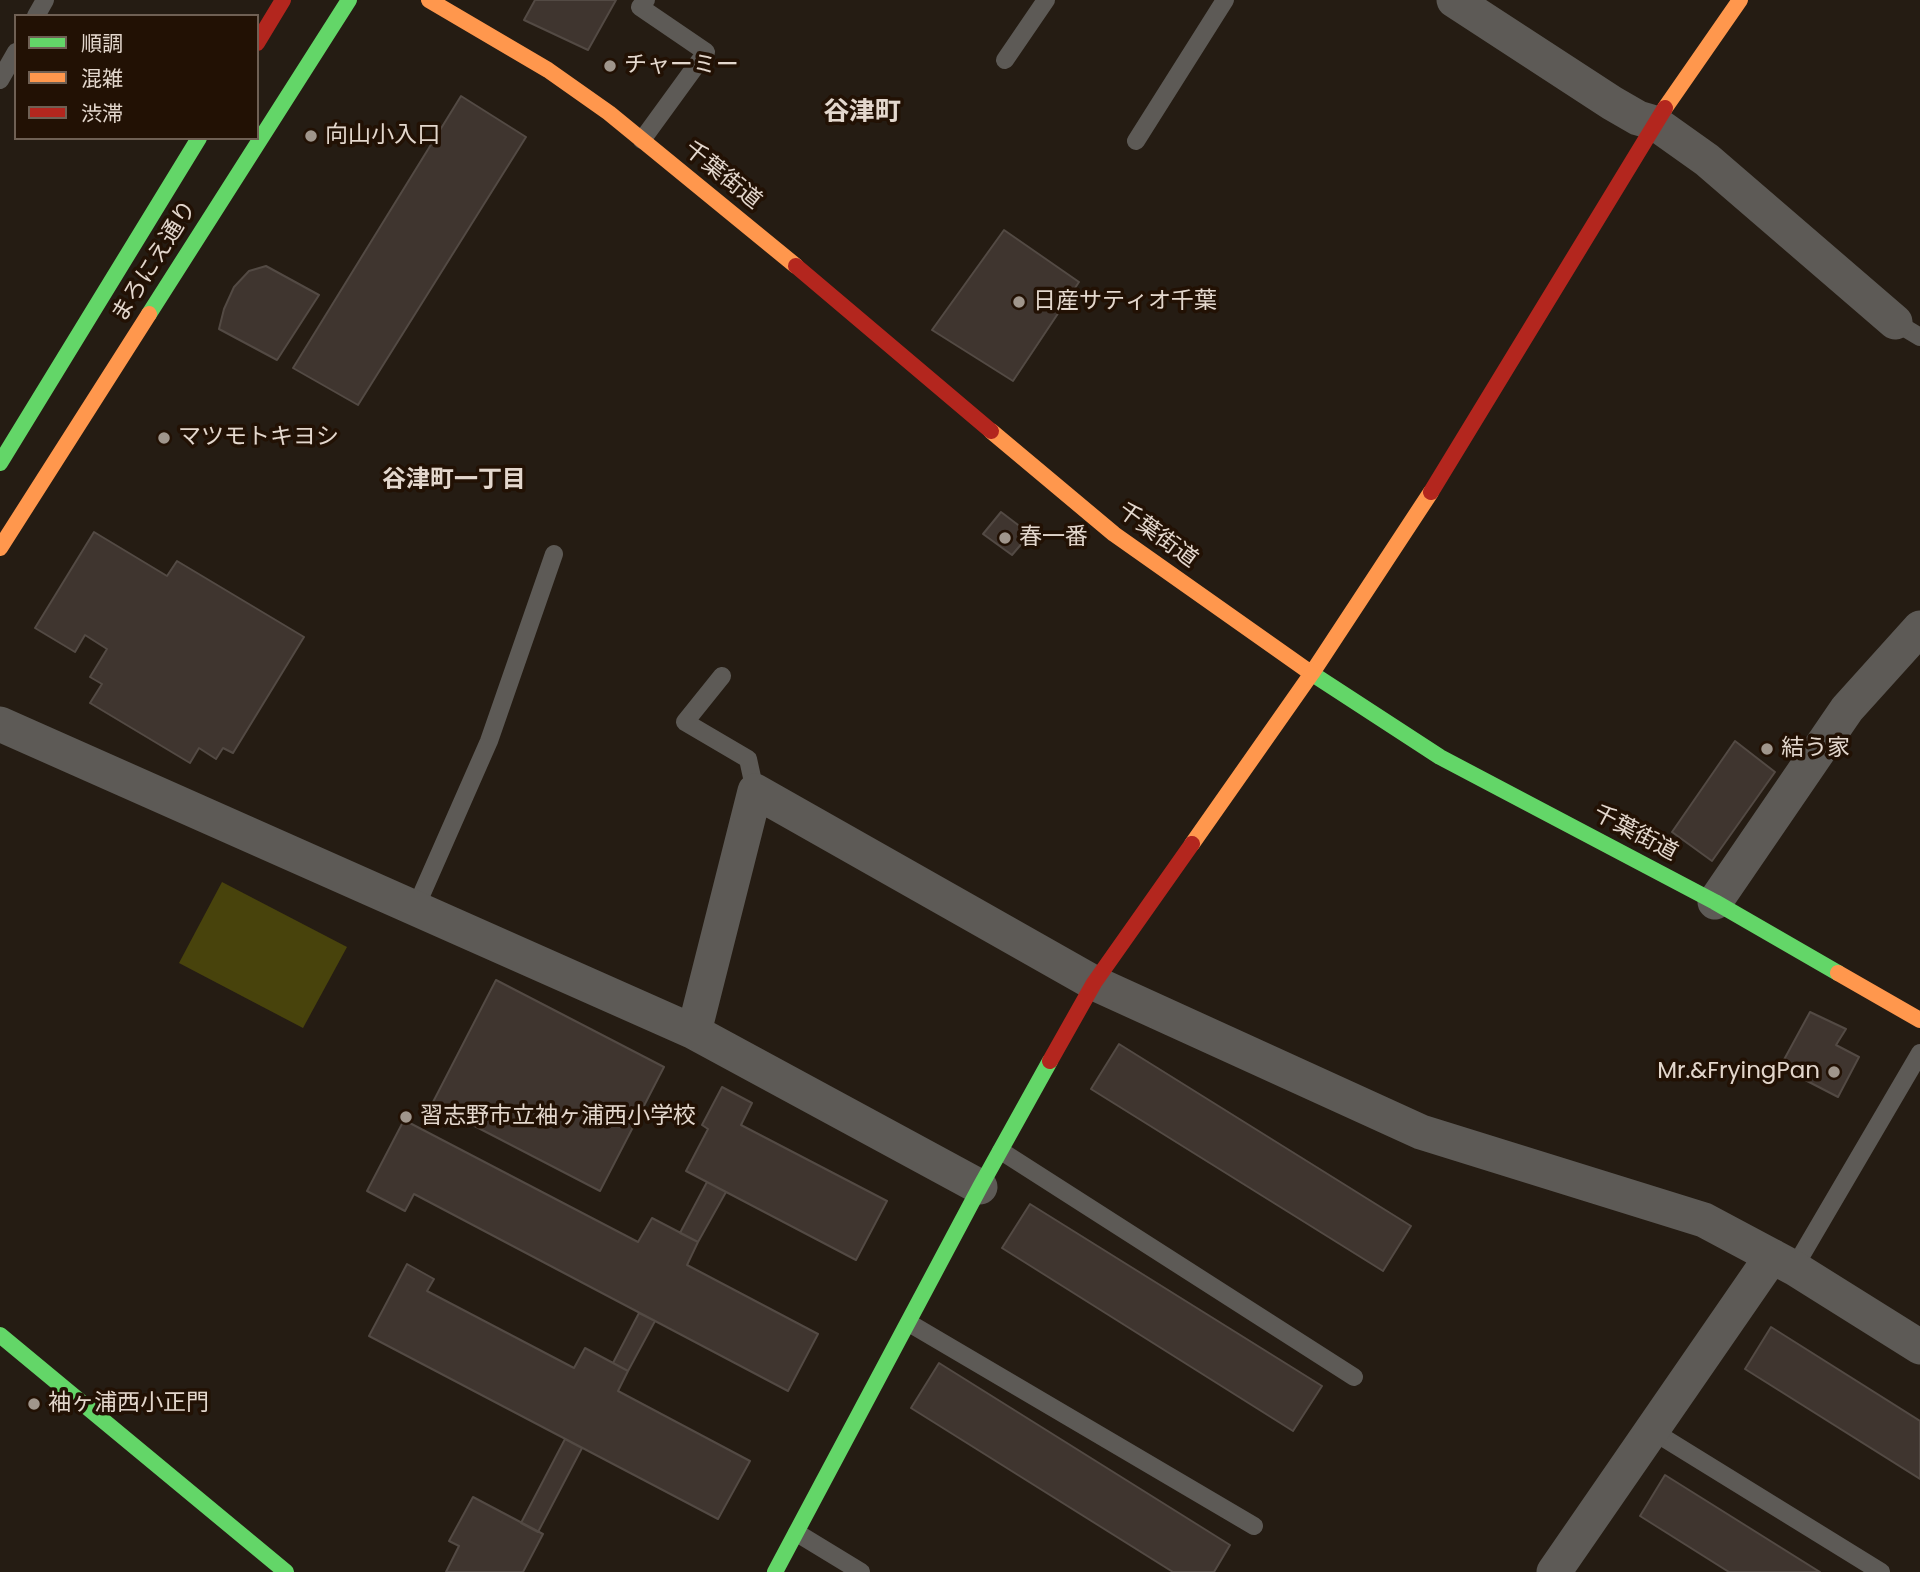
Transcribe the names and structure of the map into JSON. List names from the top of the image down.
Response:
{
  "streets": {
    "main road": ["千葉街道", "まろにえ通り"]
  },
  "districts": ["谷津町", "谷津町一丁目"],
  "places": [
    "チャーミー",
    "向山小入口",
    "日産サティオ千葉",
    "マツモトキヨシ",
    "春一番",
    "結う家",
    "Mr.&FryingPan",
    "習志野市立袖ヶ浦西小学校",
    "袖ヶ浦西小正門"
  ],
  "legend": ["順調", "混雑", "渋滞"]
}
